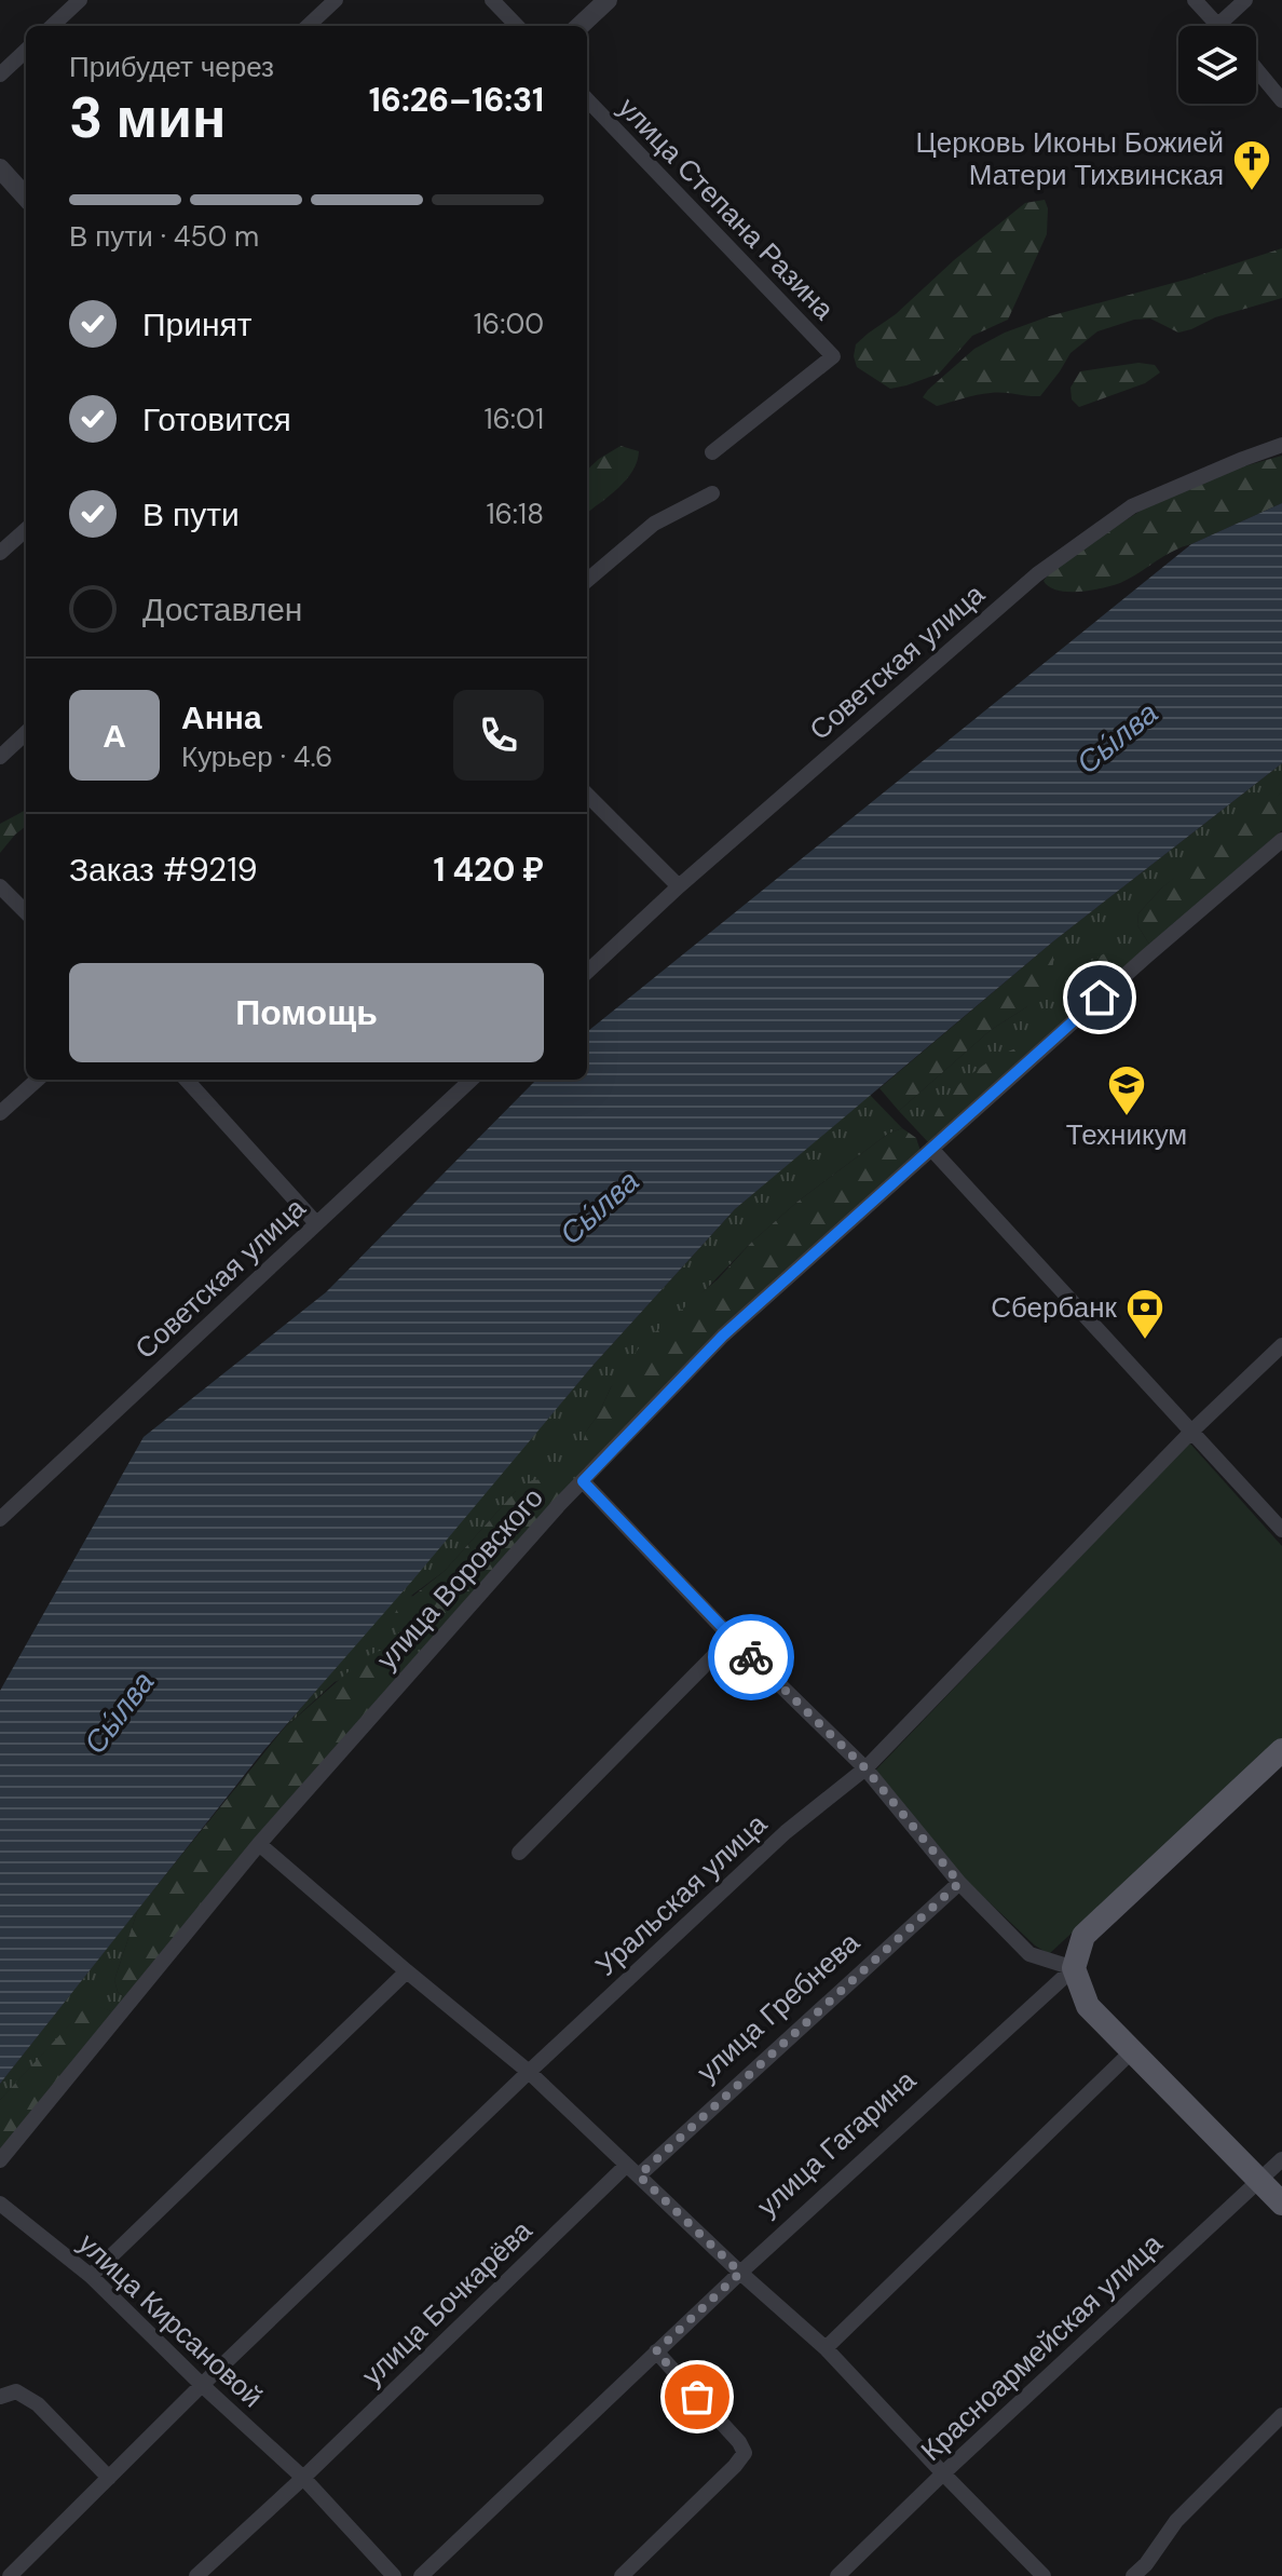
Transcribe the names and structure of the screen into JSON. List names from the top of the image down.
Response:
{
  "streets": {
    "main road": ["улица Гагарина"],
    "street": [
      "улица Степана Разина",
      "Советская улица",
      "улица Воровского",
      "Уральская улица",
      "улица Гребнева",
      "улица Бочкарёва",
      "улица Кирсановой",
      "Красноармейская улица"
    ]
  },
  "crossings": [
    ["Уральская улица", "улица Кирсановой"],
    ["улица Гребнева", "улица Бочкарёва"],
    ["улица Бочкарёва", "улица Кирсановой"]
  ],
  "water": ["Сы́лва"],
  "places": {
    "church": ["Церковь Иконы Божией Матери Тихвинская"],
    "school or university": ["Техникум"],
    "bank": ["Сбербанк"]
  },
  "page": {
    "heading": ["3 мин", "Прибудет через", "16:26–16:31"],
    "panel": [
      "Анна",
      "Курьер · 4.6",
      "Заказ #9219",
      "1 420 ₽"
    ],
    "bar": "В пути · 450 m",
    "list": [
      ["Принят", "16:00"],
      ["Готовится", "16:01"],
      ["В пути", "16:18"],
      "Доставлен"
    ],
    "round": "А",
    "buttons": "Помощь"
  }
}
